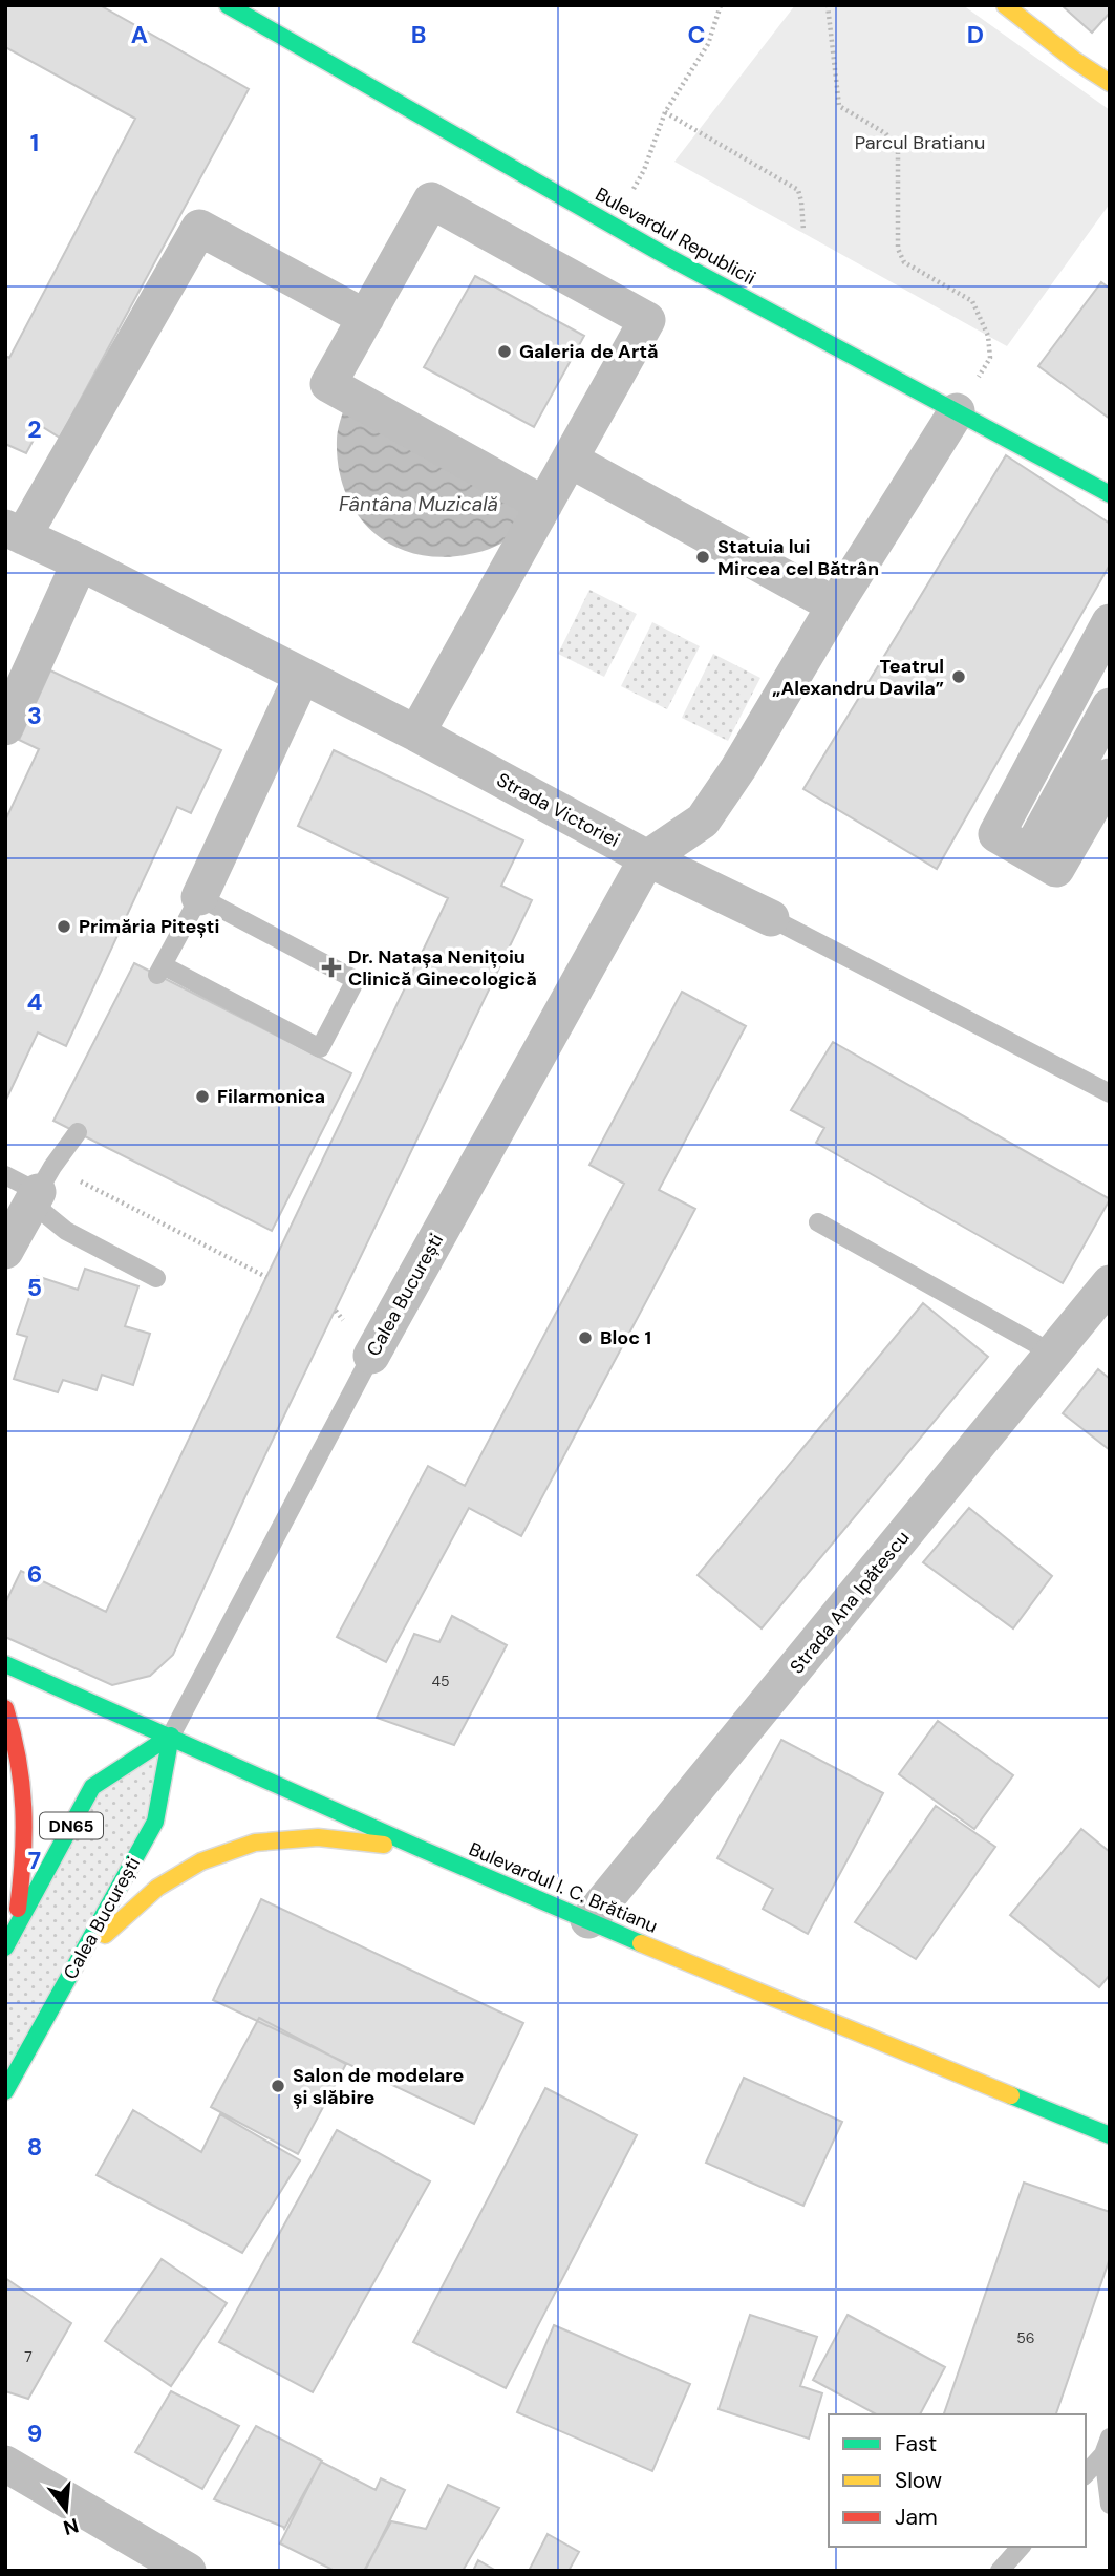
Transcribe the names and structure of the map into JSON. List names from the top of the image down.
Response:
{
  "streets": {
    "main road": [
      "Bulevardul Republicii",
      "Calea București",
      "DN65",
      "Bulevardul I. C. Brătianu"
    ],
    "street": ["Strada Victoriei", "Strada Ana Ipătescu"]
  },
  "crossings": [
    ["Strada Victoriei", "Calea București"],
    ["Calea București", "DN65"],
    ["Calea București", "Bulevardul I. C. Brătianu"],
    ["Strada Ana Ipătescu", "Bulevardul I. C. Brătianu"]
  ],
  "water": ["Fântâna Muzicală"],
  "parks": ["Parcul Bratianu"],
  "places": {
    "other": [
      "Galeria de Artă",
      "Statuia lui Mircea cel Bătrân",
      "Teatrul „Alexandru Davila”",
      "Primăria Pitești",
      "Filarmonica",
      "Bloc 1",
      "Salon de modelare și slăbire"
    ],
    "health": ["Dr. Natașa Nenițoiu Clinică Ginecologică"]
  },
  "house_numbers": ["45", "56", "7"],
  "legend": ["Fast", "Slow", "Jam"],
  "north": "bottom",
  "grid": {
    "columns": [
      "A",
      "B",
      "C",
      "D"
    ],
    "rows": [
      "1",
      "2",
      "3",
      "4",
      "5",
      "6",
      "7",
      "8",
      "9"
    ]
  }
}
